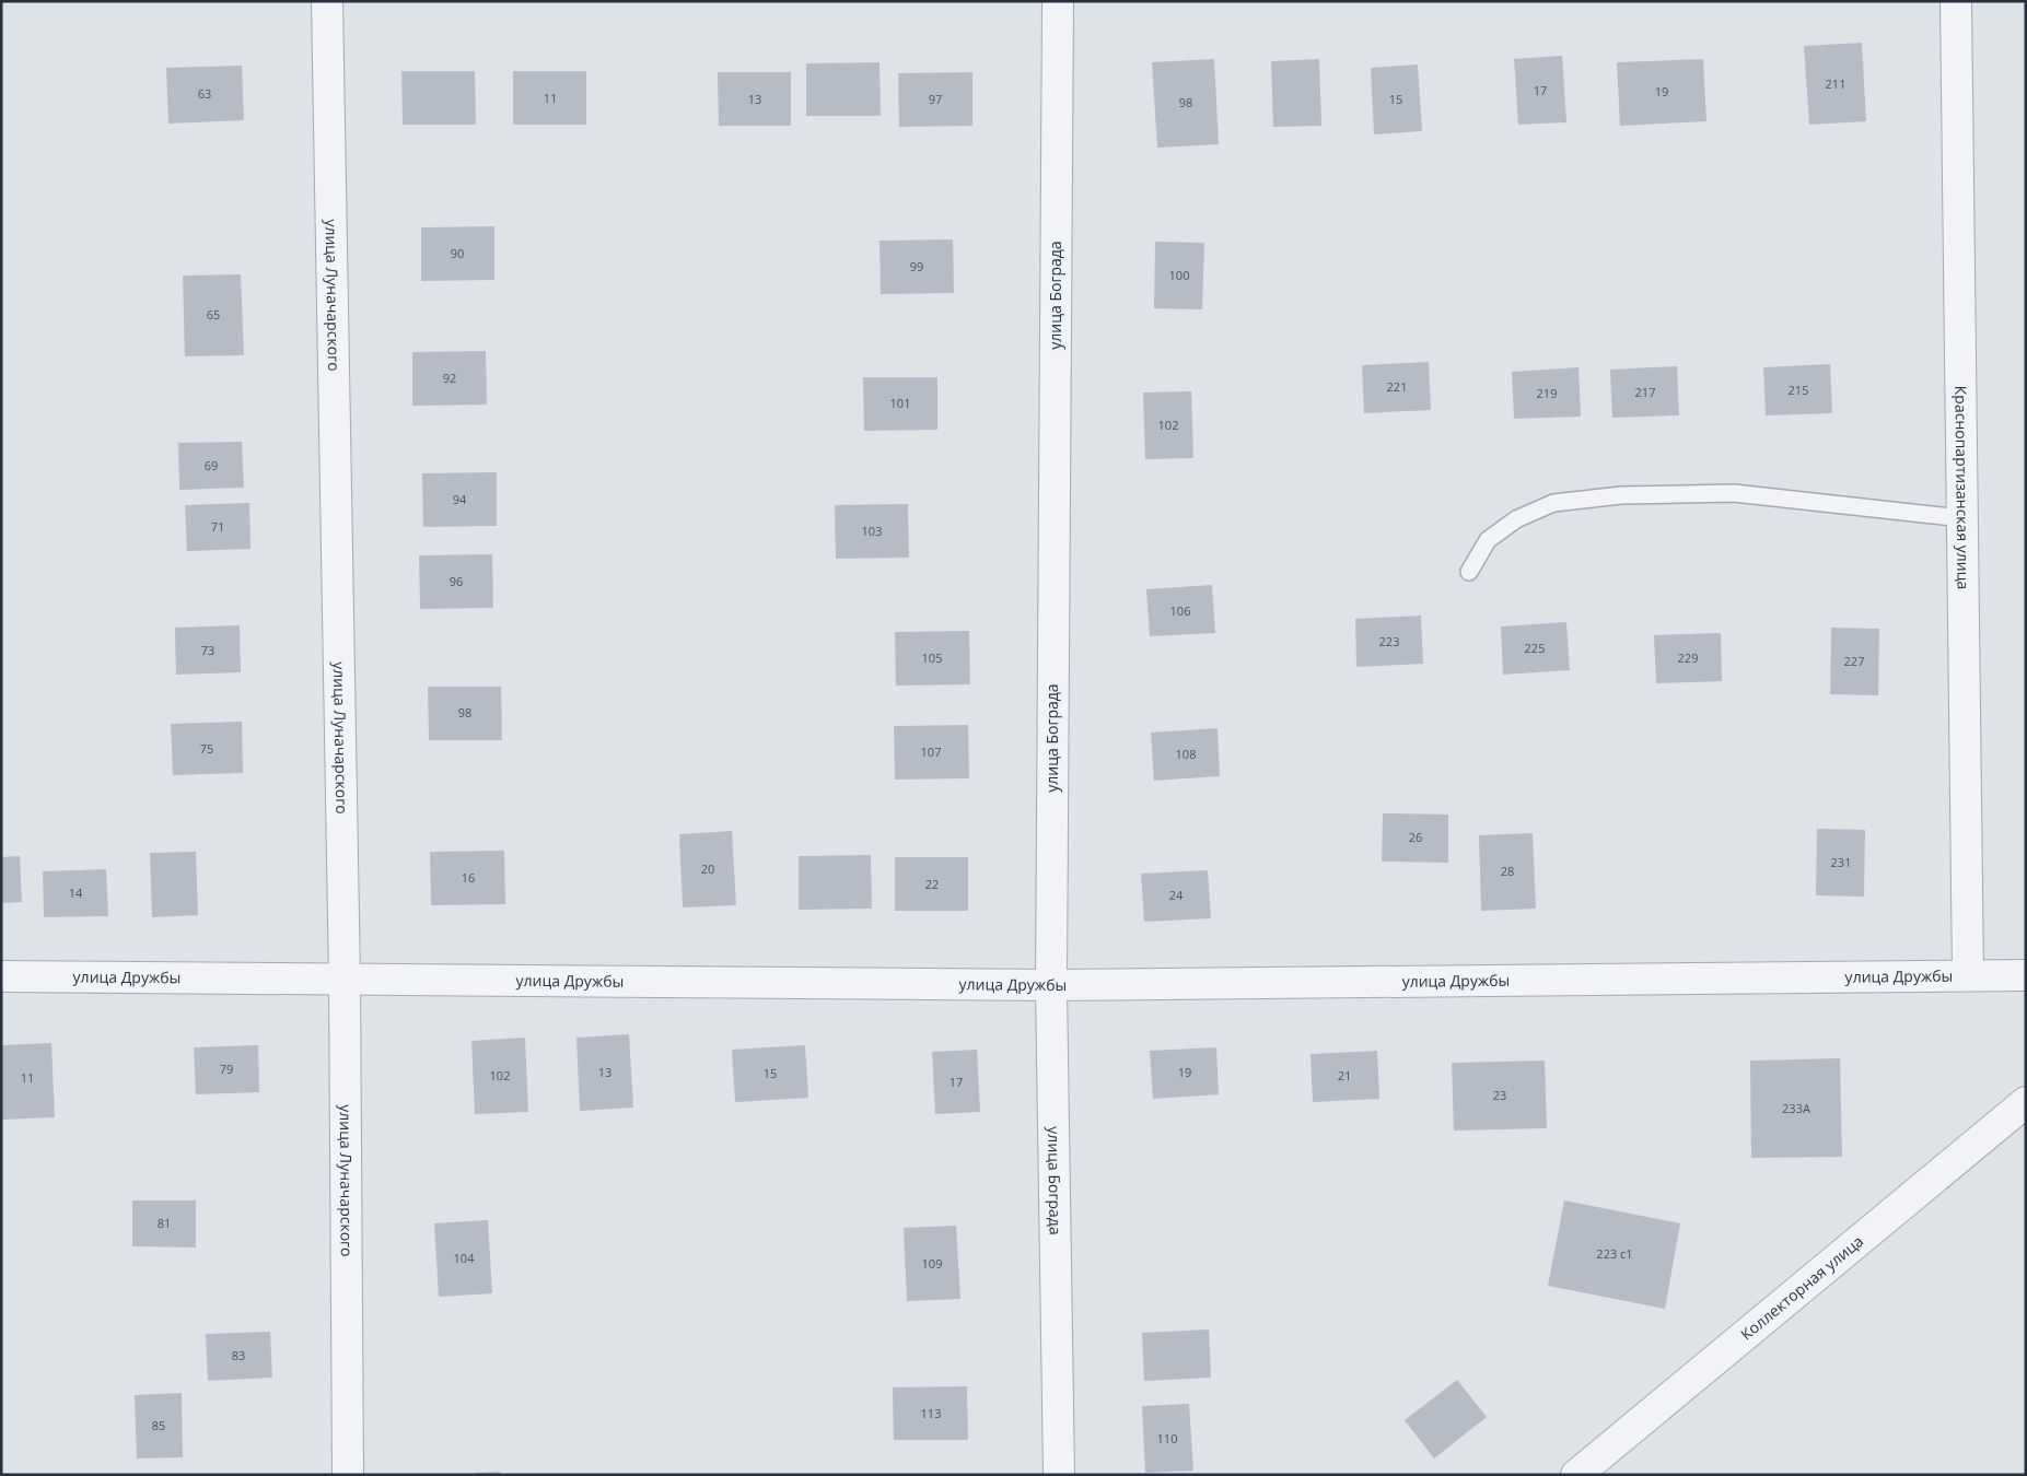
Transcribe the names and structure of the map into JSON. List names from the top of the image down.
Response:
{
  "streets": {
    "street": [
      "улица Луначарского",
      "улица Бограда",
      "Краснопартизанская улица",
      "улица Дружбы",
      "Коллекторная улица"
    ]
  },
  "crossings": [
    ["улица Луначарского", "улица Дружбы"],
    ["улица Бограда", "улица Дружбы"],
    ["Краснопартизанская улица", "улица Дружбы"]
  ],
  "house_numbers": [
    "211",
    "17",
    "19",
    "63",
    "11",
    "13",
    "97",
    "15",
    "98",
    "90",
    "99",
    "100",
    "65",
    "92",
    "221",
    "215",
    "217",
    "219",
    "101",
    "102",
    "69",
    "94",
    "71",
    "103",
    "96",
    "106",
    "223",
    "225",
    "73",
    "105",
    "229",
    "227",
    "98",
    "75",
    "107",
    "108",
    "26",
    "231",
    "20",
    "28",
    "16",
    "22",
    "14",
    "24",
    "79",
    "13",
    "19",
    "15",
    "102",
    "21",
    "11",
    "17",
    "23",
    "233А",
    "81",
    "223 с1",
    "104",
    "109",
    "83",
    "113",
    "85",
    "110"
  ]
}
